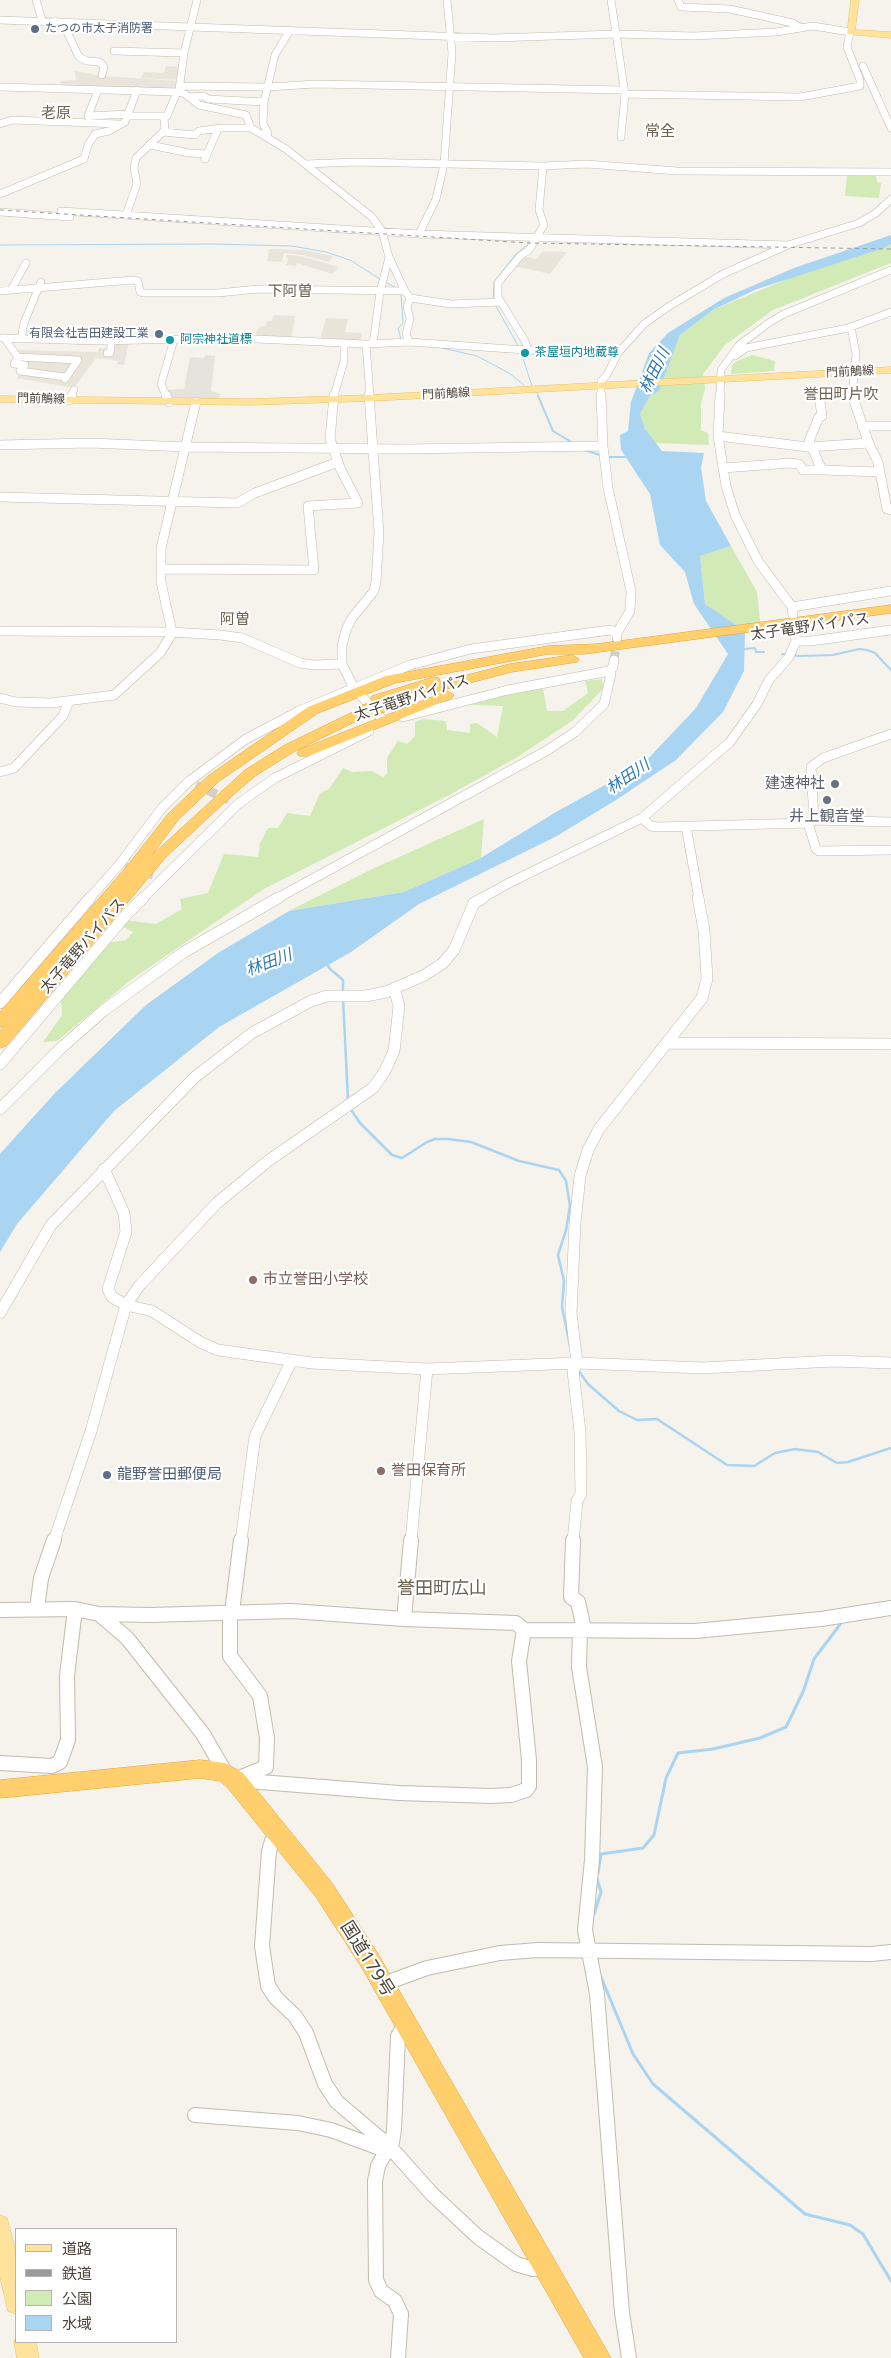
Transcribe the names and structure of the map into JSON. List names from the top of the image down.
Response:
{
  "streets": {
    "highway": ["太子竜野バイパス", "国道179号"],
    "main road": ["門前鵤線"]
  },
  "districts": [
    "老原",
    "常全",
    "下阿曽",
    "誉田町片吹",
    "阿曽",
    "誉田町広山"
  ],
  "water": ["林田川"],
  "places": [
    "たつの市太子消防署",
    "有限会社吉田建設工業",
    "阿宗神社道標",
    "茶屋垣内地蔵尊",
    "建速神社",
    "井上観音堂",
    "市立誉田小学校",
    "誉田保育所",
    "龍野誉田郵便局"
  ],
  "legend": [
    "道路",
    "鉄道",
    "公園",
    "水域"
  ]
}
